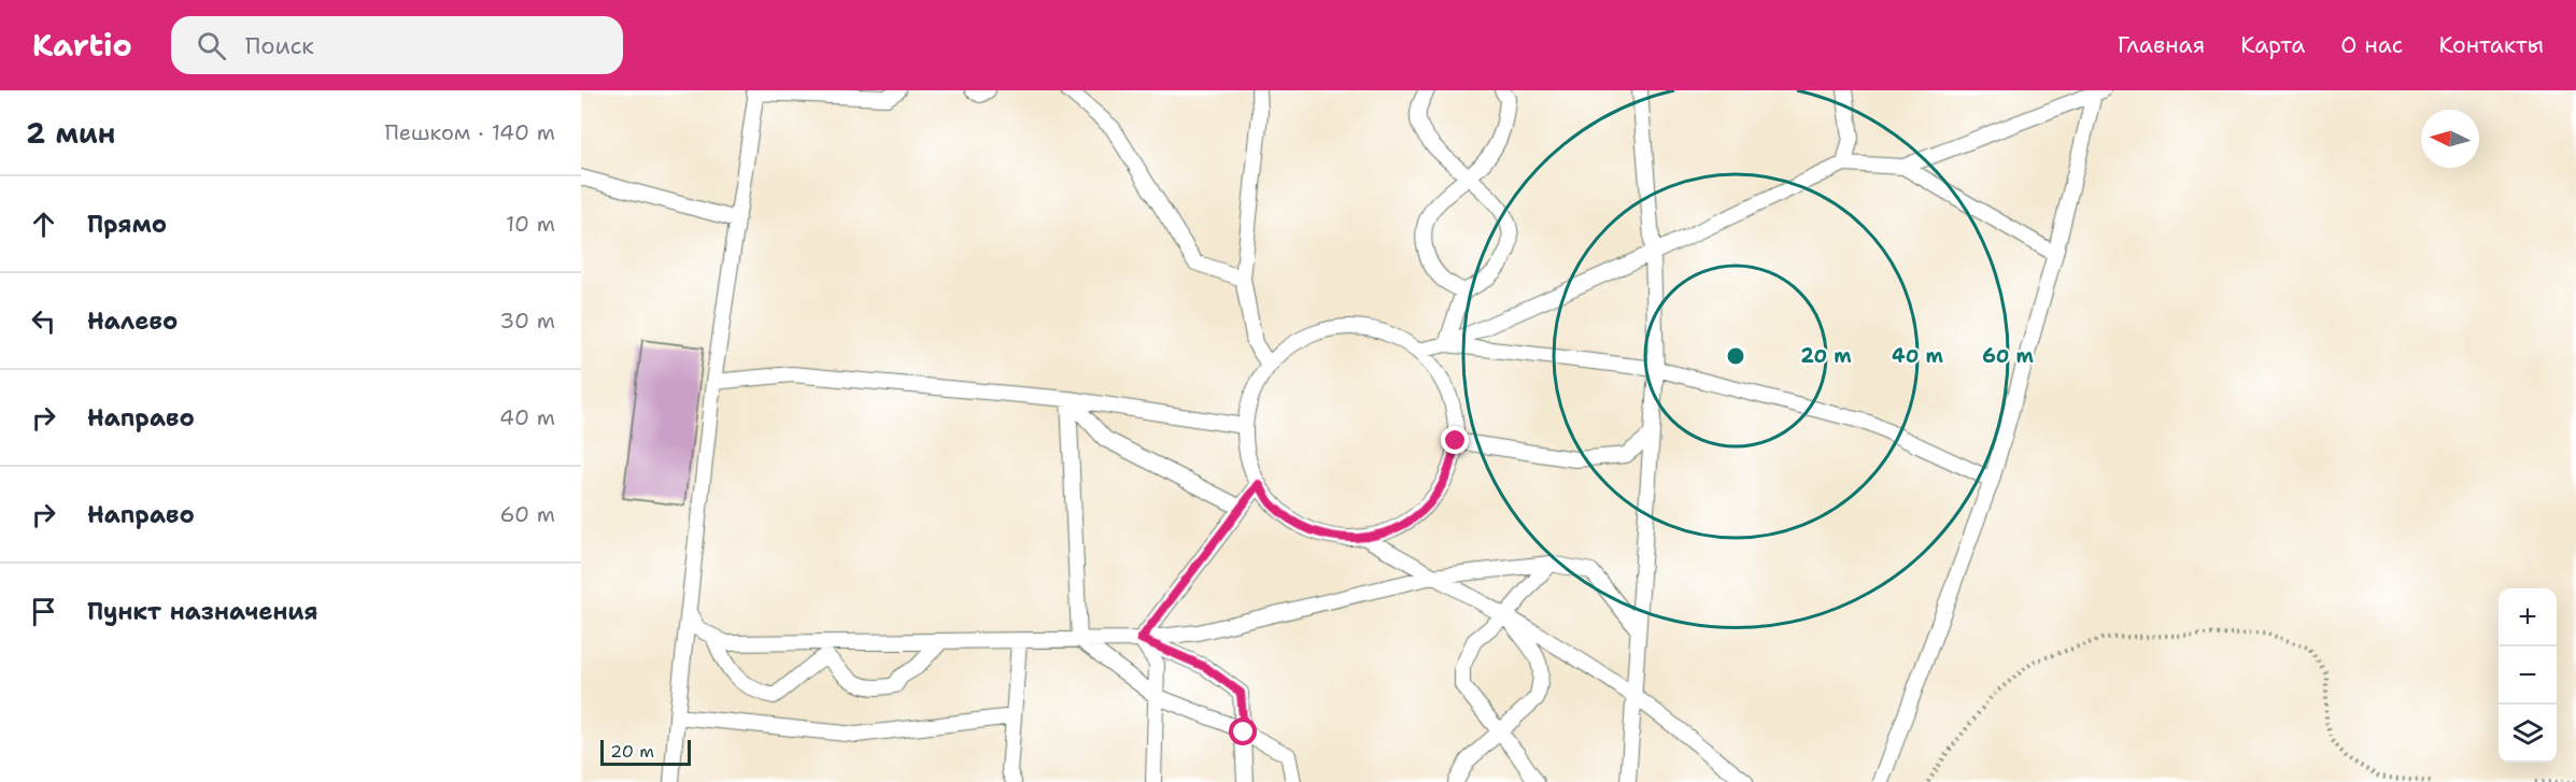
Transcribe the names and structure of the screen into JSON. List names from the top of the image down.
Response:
{
  "scale_bar": "20 m",
  "north": "left",
  "page": {
    "header": "Kartio",
    "search": "Поиск",
    "nav": [
      "Главная",
      "Карта",
      "О нас",
      "Контакты"
    ],
    "heading": ["2 мин", "Пешком · 140 m"],
    "list": [
      ["Прямо", "10 m"],
      ["Налево", "30 m"],
      ["Направо", "40 m"],
      ["Направо", "60 m"],
      "Пункт назначения"
    ],
    "map_buttons": ["+", "−"],
    "scale": "20 m"
  },
  "rings": ["20 m", "40 m", "60 m"]
}
